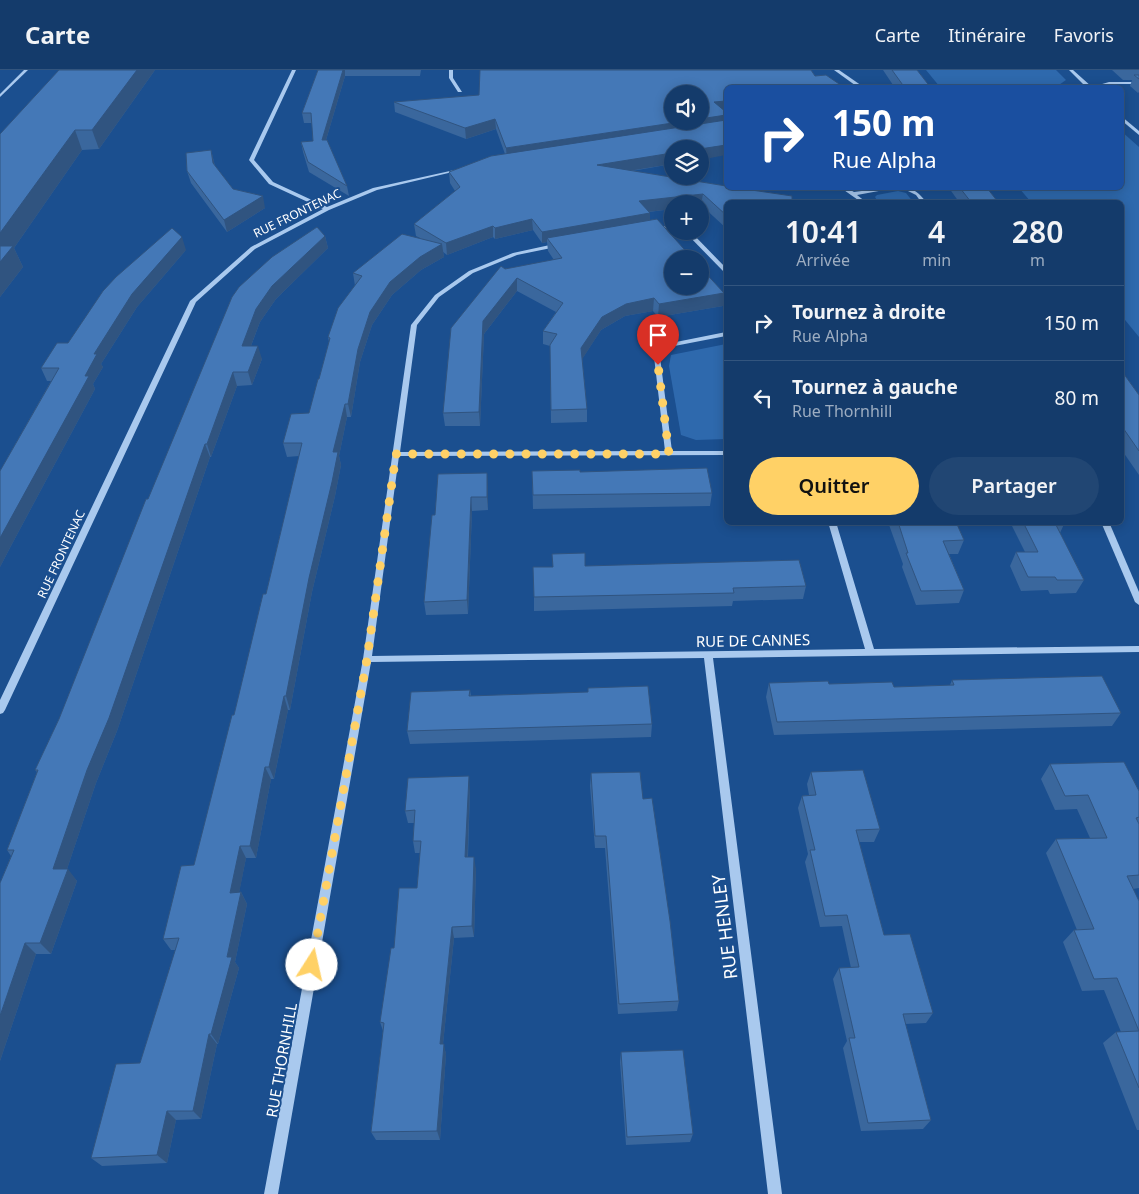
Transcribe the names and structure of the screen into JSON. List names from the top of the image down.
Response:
{
  "streets": {
    "street": [
      "RUE FRONTENAC",
      "RUE DE CANNES",
      "RUE HENLEY",
      "RUE THORNHILL"
    ]
  },
  "crossings": [
    ["RUE DE CANNES", "RUE HENLEY"],
    ["RUE DE CANNES", "RUE THORNHILL"]
  ],
  "page": {
    "header": "Carte",
    "nav": ["Carte", "Itinéraire", "Favoris"],
    "map_buttons": ["+", "−"],
    "turn": ["150 m", "Rue Alpha"],
    "eta": [
      "10:41",
      "Arrivée",
      "4",
      "min",
      "280",
      "m"
    ],
    "list": [
      {
        "name": "Tournez à droite",
        "note": "Rue Alpha",
        "value": "150 m"
      },
      {
        "name": "Tournez à gauche",
        "note": "Rue Thornhill",
        "value": "80 m"
      }
    ],
    "buttons": ["Quitter", "Partager"]
  }
}
